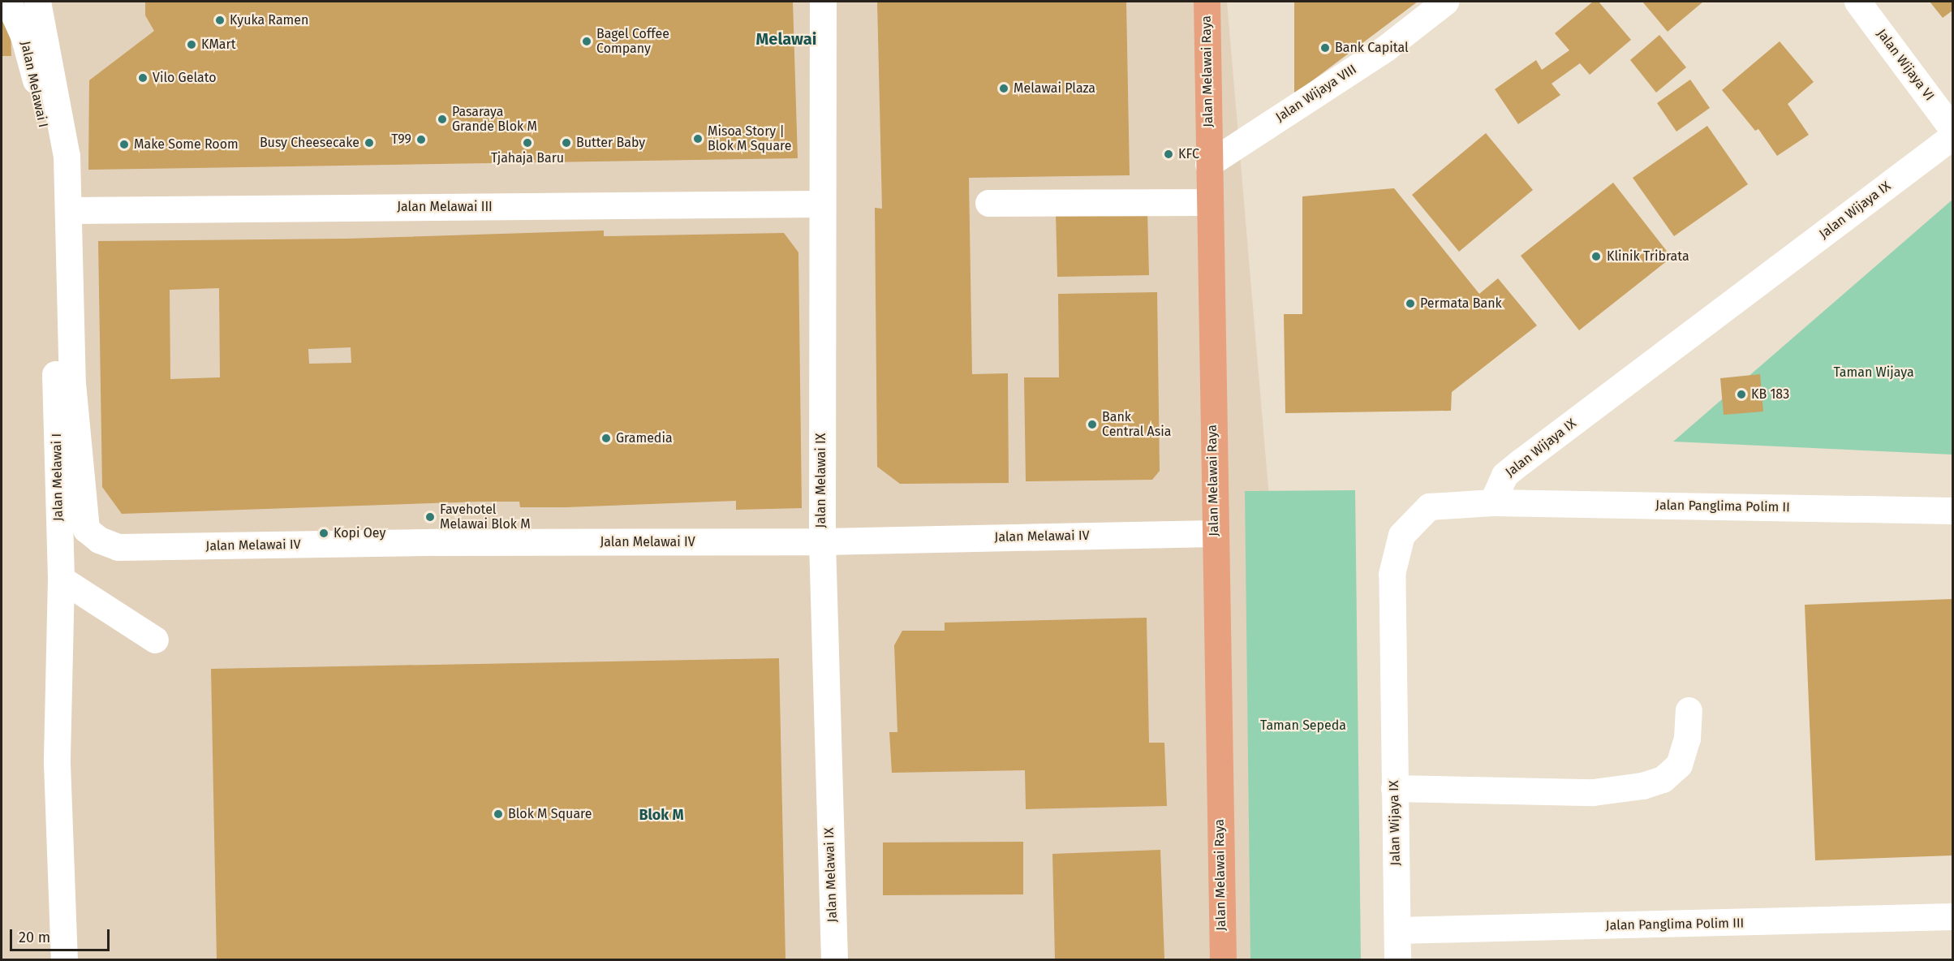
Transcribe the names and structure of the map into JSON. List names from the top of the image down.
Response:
{
  "streets": {
    "main road": ["Jalan Melawai Raya"],
    "street": [
      "Jalan Wijaya VI",
      "Jalan Melawai I",
      "Jalan Wijaya VIII",
      "Jalan Melawai III",
      "Jalan Wijaya IX",
      "Jalan Melawai IX",
      "Jalan Panglima Polim II",
      "Jalan Melawai IV",
      "Jalan Panglima Polim III"
    ]
  },
  "crossings": [
    ["Jalan Melawai Raya", "Jalan Wijaya VIII"],
    ["Jalan Melawai Raya", "Jalan Melawai IV"],
    ["Jalan Melawai I", "Jalan Melawai III"],
    ["Jalan Melawai I", "Jalan Melawai IV"],
    ["Jalan Melawai III", "Jalan Melawai IX"],
    ["Jalan Wijaya IX", "Jalan Panglima Polim II"],
    ["Jalan Wijaya IX", "Jalan Panglima Polim III"],
    ["Jalan Melawai IX", "Jalan Melawai IV"]
  ],
  "districts": ["Melawai", "Blok M"],
  "parks": ["Taman Wijaya", "Taman Sepeda"],
  "places": [
    "Kyuka Ramen",
    "Bagel Coffee Company",
    "KMart",
    "Bank Capital",
    "Vilo Gelato",
    "Melawai Plaza",
    "Pasaraya Grande Blok M",
    "Misoa Story | Blok M Square",
    "T99",
    "Busy Cheesecake",
    "Tjahaja Baru",
    "Butter Baby",
    "Make Some Room",
    "KFC",
    "Klinik Tribrata",
    "Permata Bank",
    "KB 183",
    "Bank Central Asia",
    "Gramedia",
    "Favehotel Melawai Blok M",
    "Kopi Oey",
    "Blok M Square"
  ],
  "scale_bar": "20 m"
}
